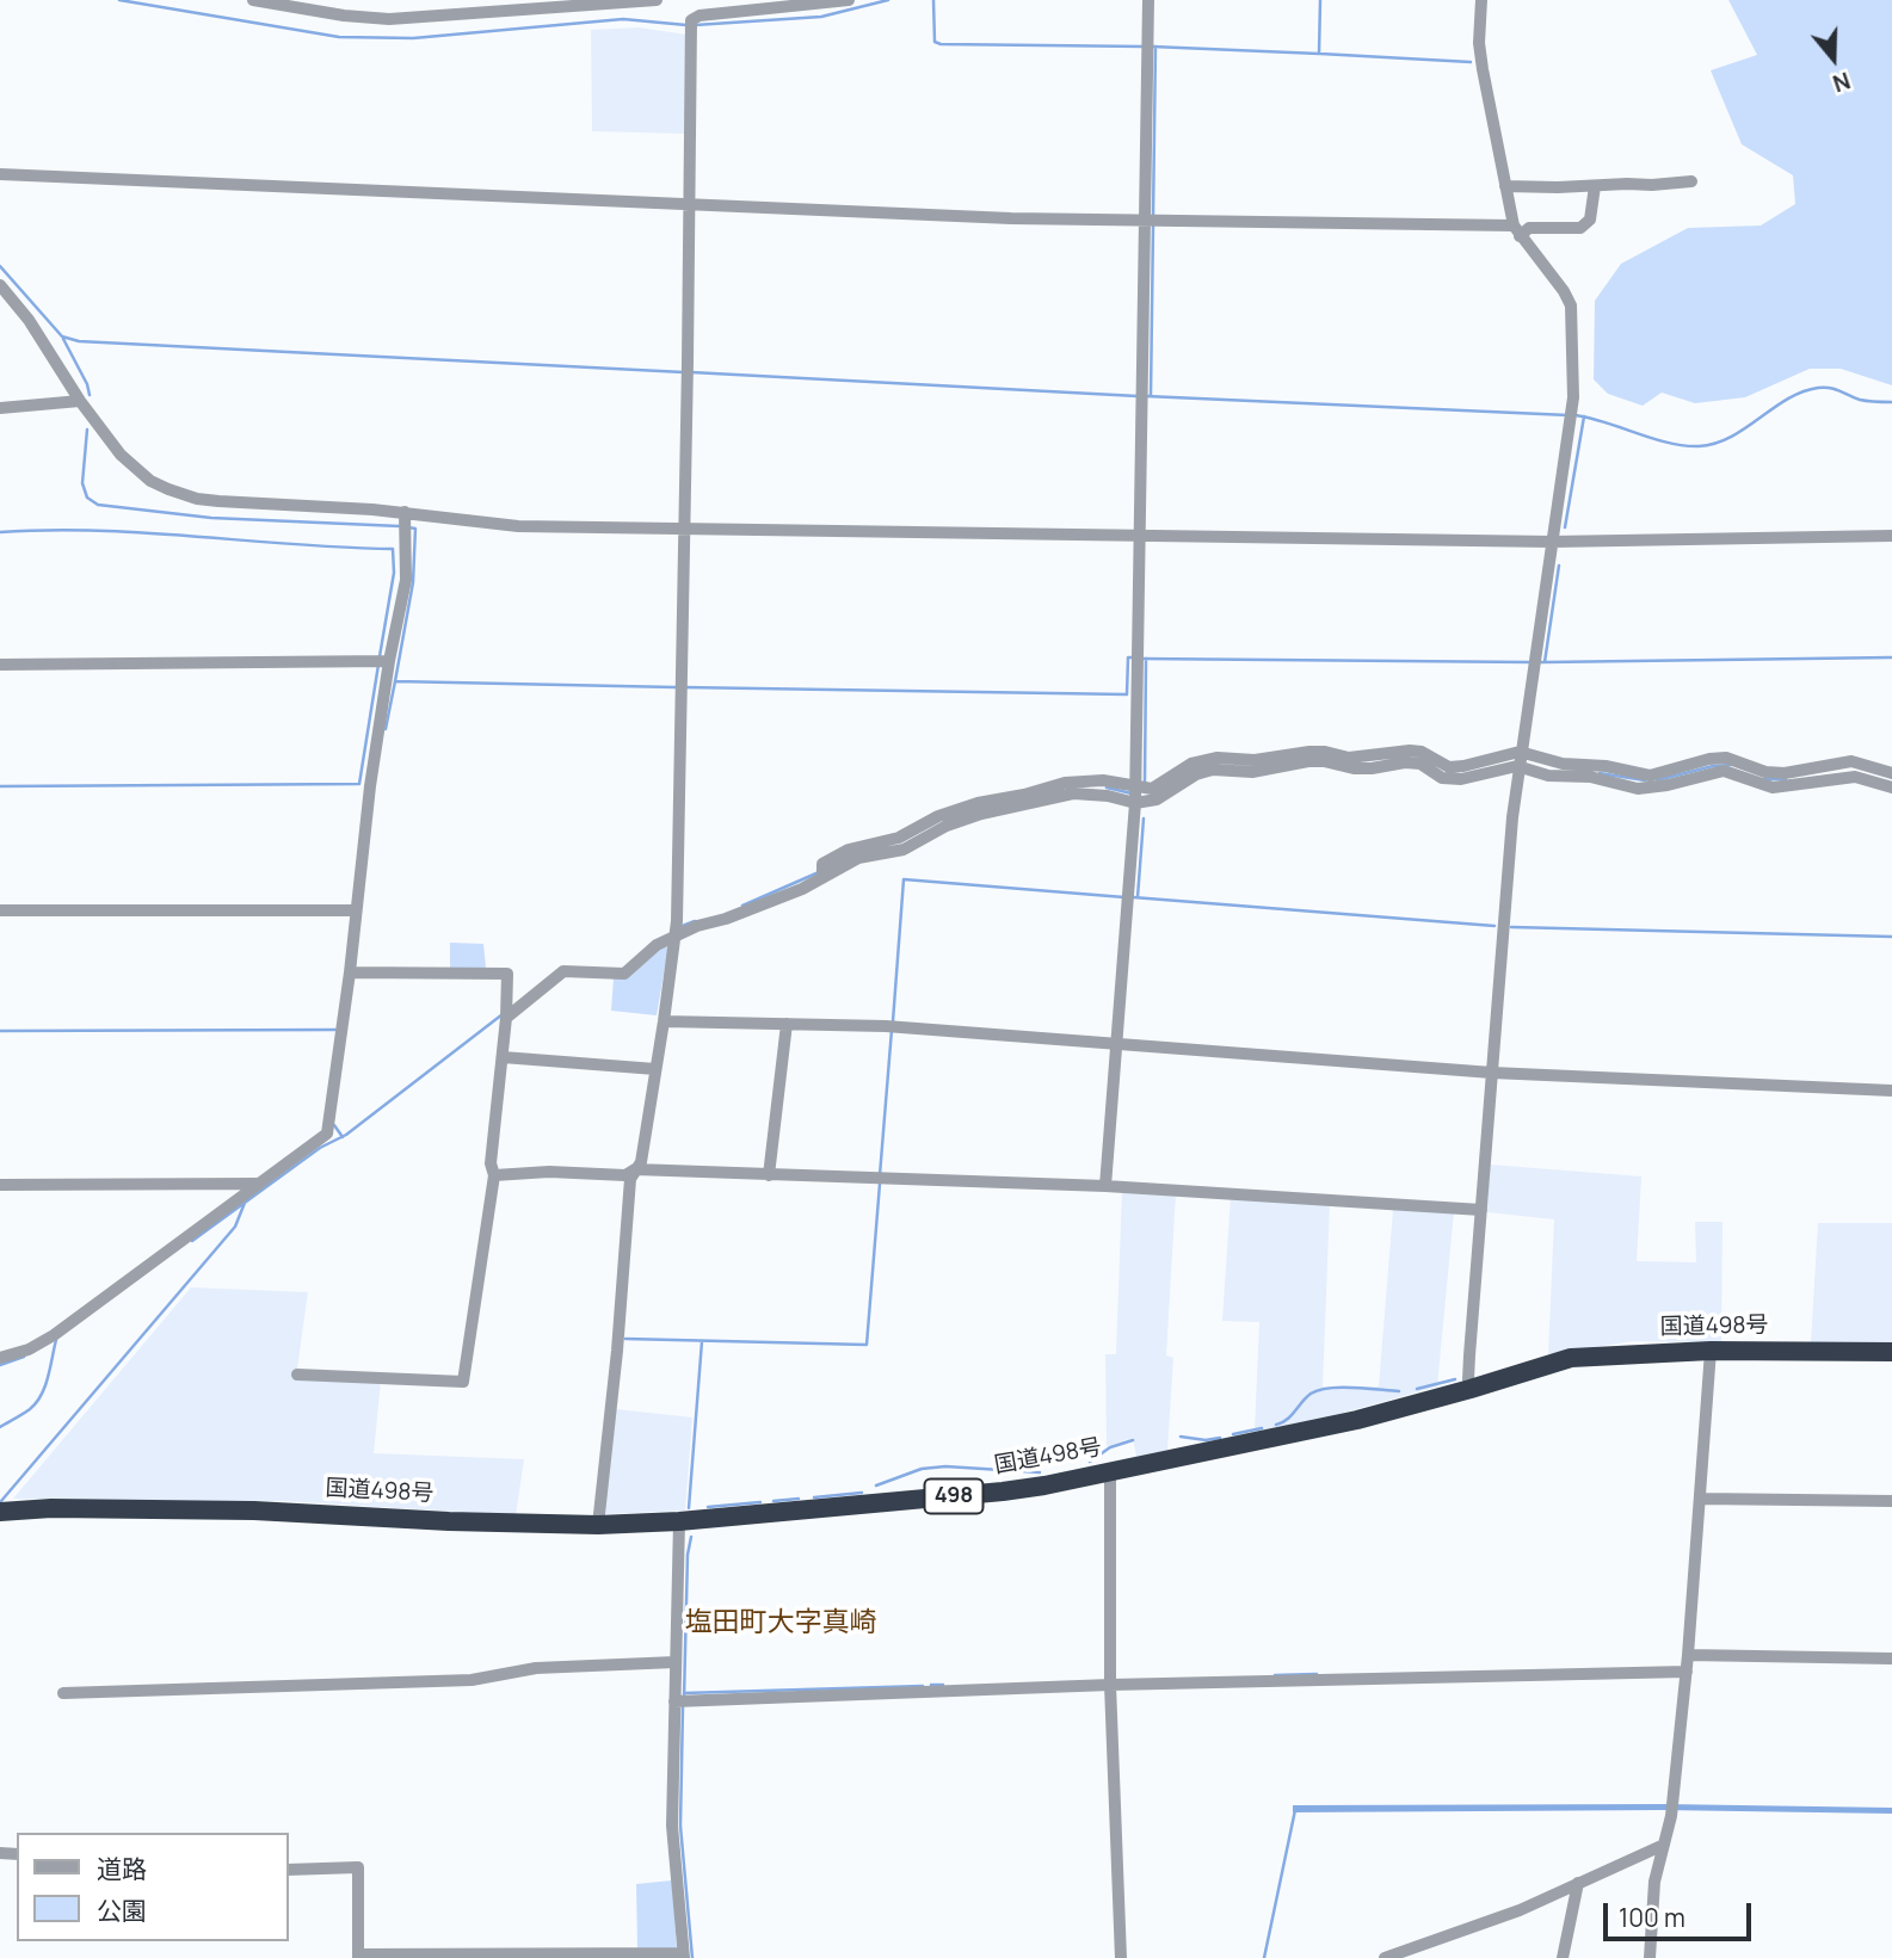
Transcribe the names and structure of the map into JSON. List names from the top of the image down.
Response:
{
  "streets": {
    "highway": ["国道498号", "498"]
  },
  "districts": ["塩田町大字真崎"],
  "legend": ["道路", "公園"],
  "scale_bar": "100 m",
  "north": "bottom"
}
